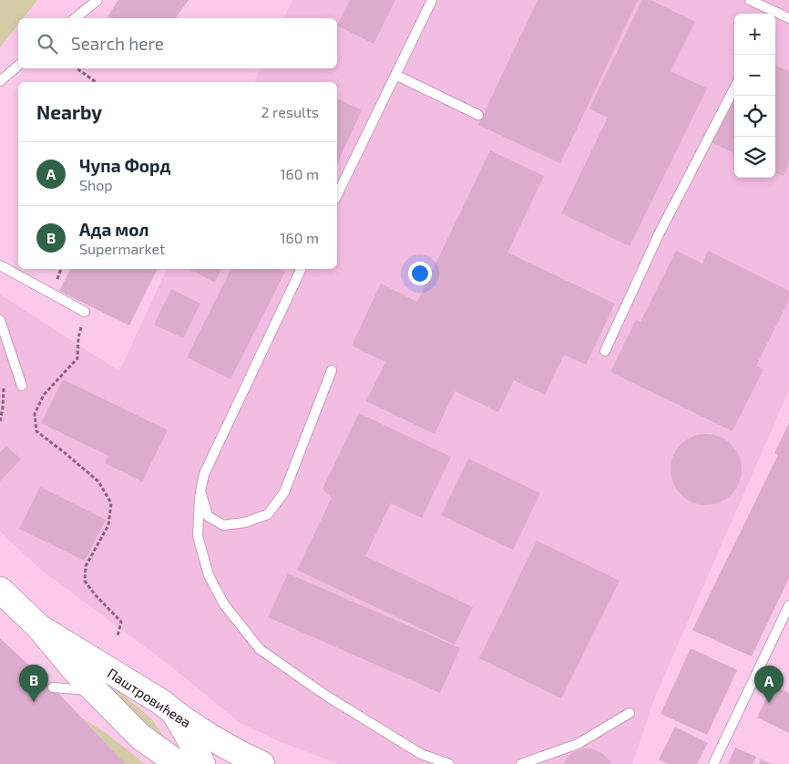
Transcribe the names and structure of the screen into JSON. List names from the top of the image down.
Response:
{
  "streets": {
    "main road": ["Паштровићева"]
  },
  "page": {
    "map_buttons": ["+", "−"],
    "search": "Search here",
    "heading": ["Nearby", "2 results"],
    "list": [
      {
        "mark": "A",
        "name": "Чупа Форд",
        "note": "Shop",
        "value": "160 m"
      },
      {
        "mark": "B",
        "name": "Ада мол",
        "note": "Supermarket",
        "value": "160 m"
      }
    ],
    "pins": ["B", "A"]
  }
}
